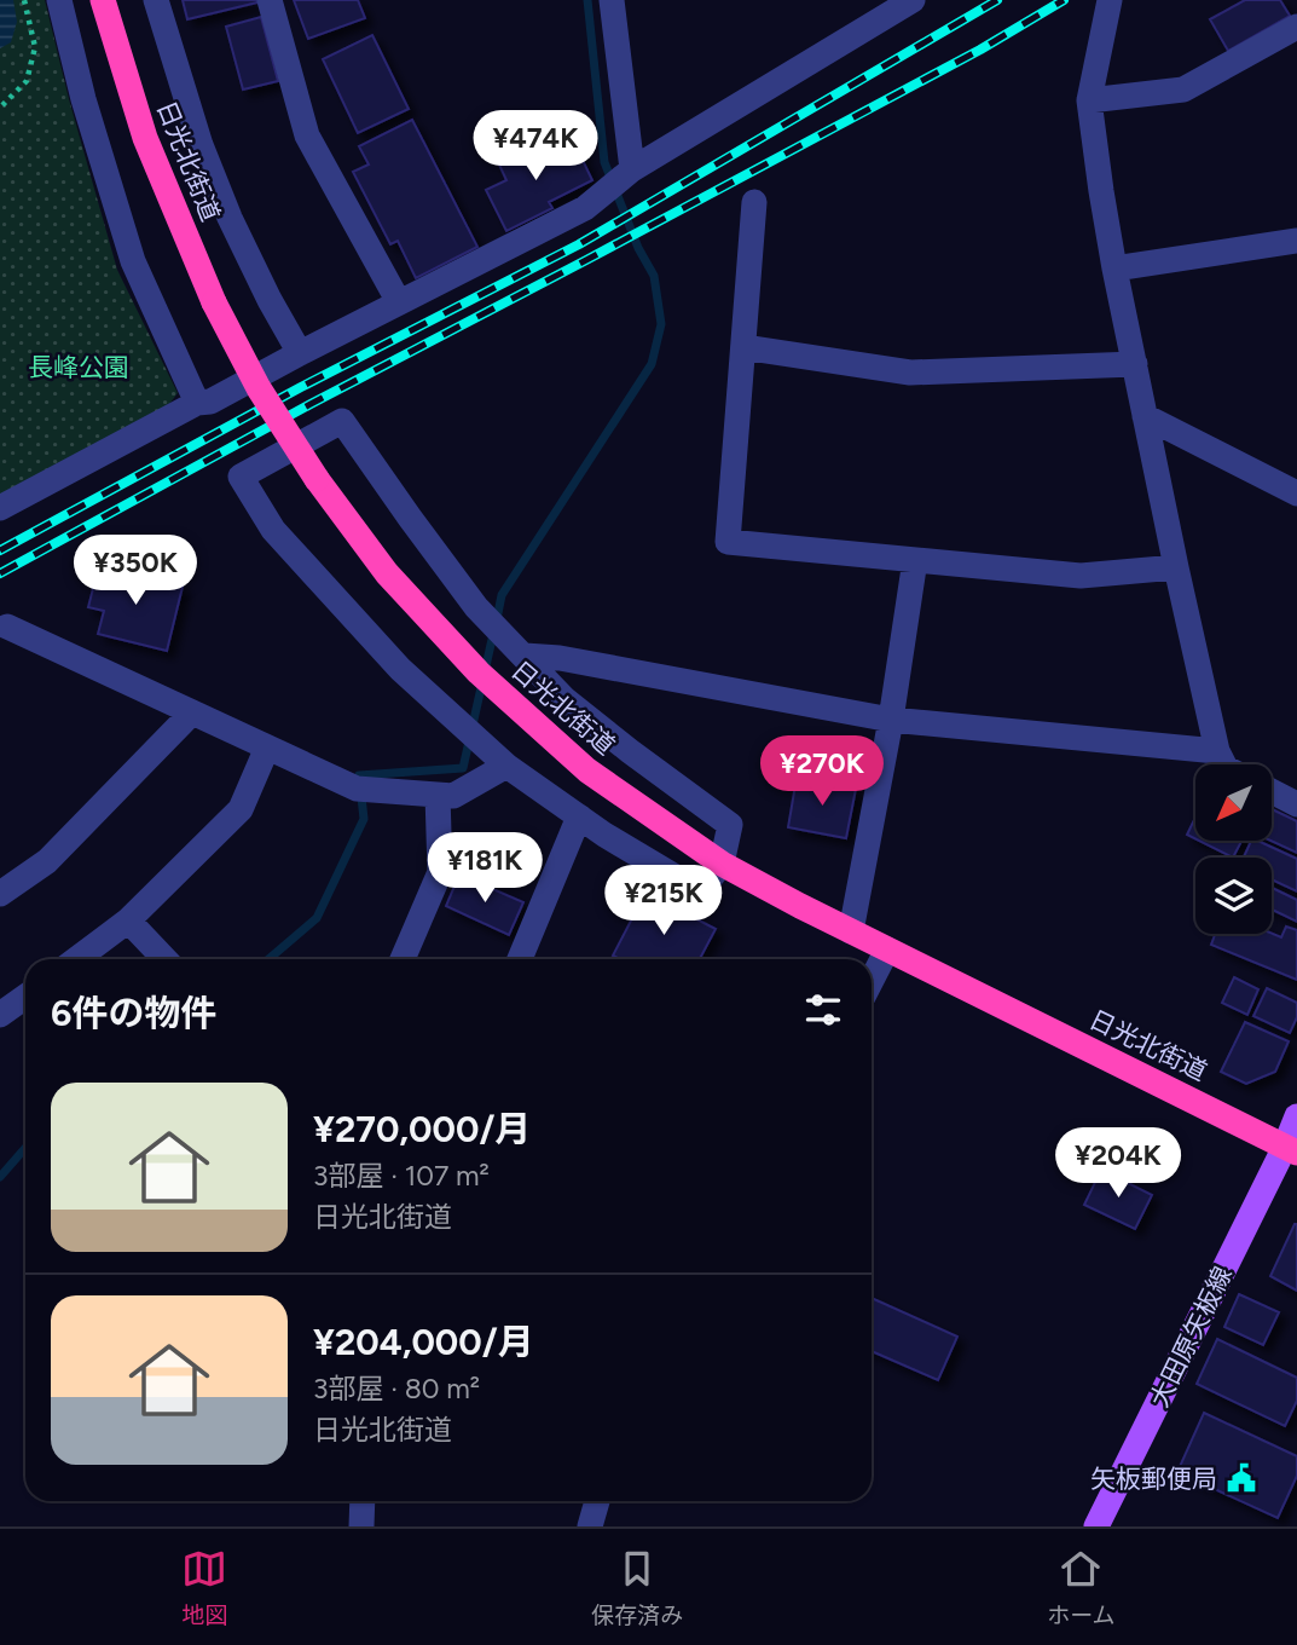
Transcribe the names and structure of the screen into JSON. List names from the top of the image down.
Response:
{
  "streets": {
    "highway": ["日光北街道"],
    "main road": ["大田原矢板線"]
  },
  "crossings": [
    ["日光北街道", "大田原矢板線"]
  ],
  "parks": ["長峰公園"],
  "places": {
    "public building": ["矢板郵便局"]
  },
  "north": "bottom left",
  "page": {
    "price": [
      "¥474K",
      "¥350K",
      "¥270K",
      "¥181K",
      "¥215K",
      "¥204K"
    ],
    "heading": "6件の物件",
    "list": [
      {
        "name": "¥270,000/月",
        "note": "3部屋 · 107 m² · 日光北街道"
      },
      {
        "name": "¥204,000/月",
        "note": "3部屋 · 80 m² · 日光北街道"
      }
    ],
    "tabs": ["地図", "保存済み", "ホーム"]
  }
}
